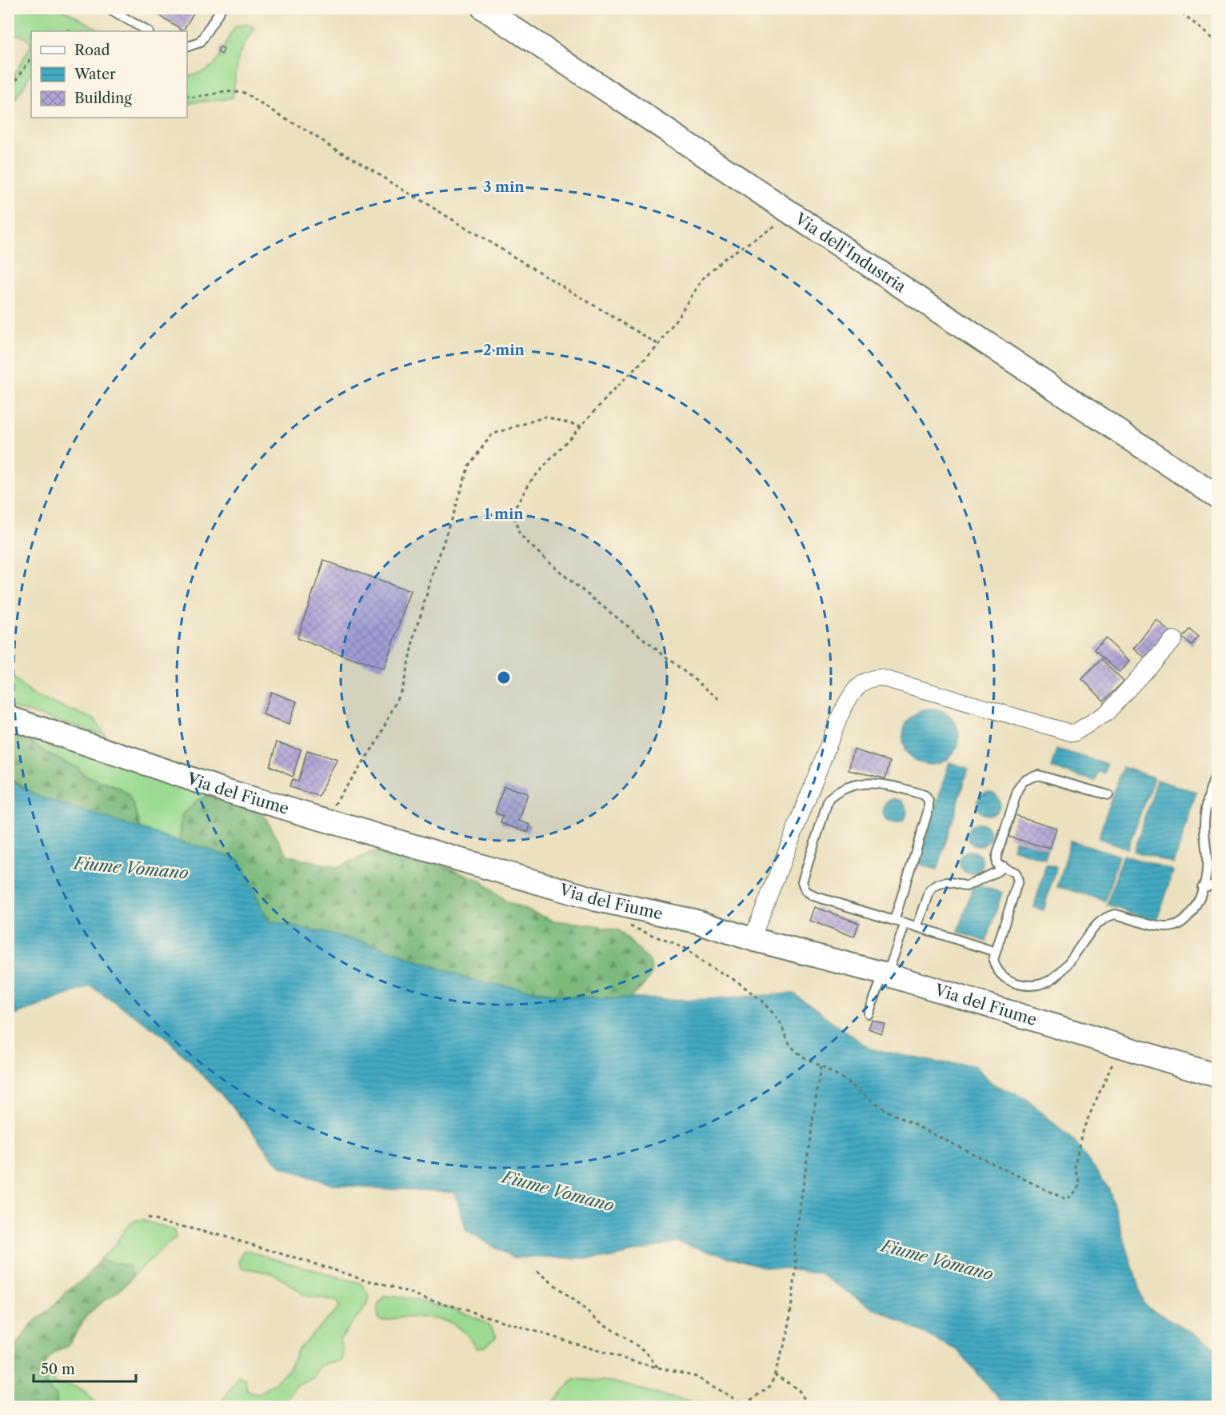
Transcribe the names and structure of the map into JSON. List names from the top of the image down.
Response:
{
  "streets": {
    "street": ["Via dell'Industria", "Via del Fiume"]
  },
  "water": ["Fiume Vomano"],
  "legend": ["Road", "Water", "Building"],
  "scale_bar": "50 m",
  "rings": ["3 min", "2 min", "1 min"]
}
